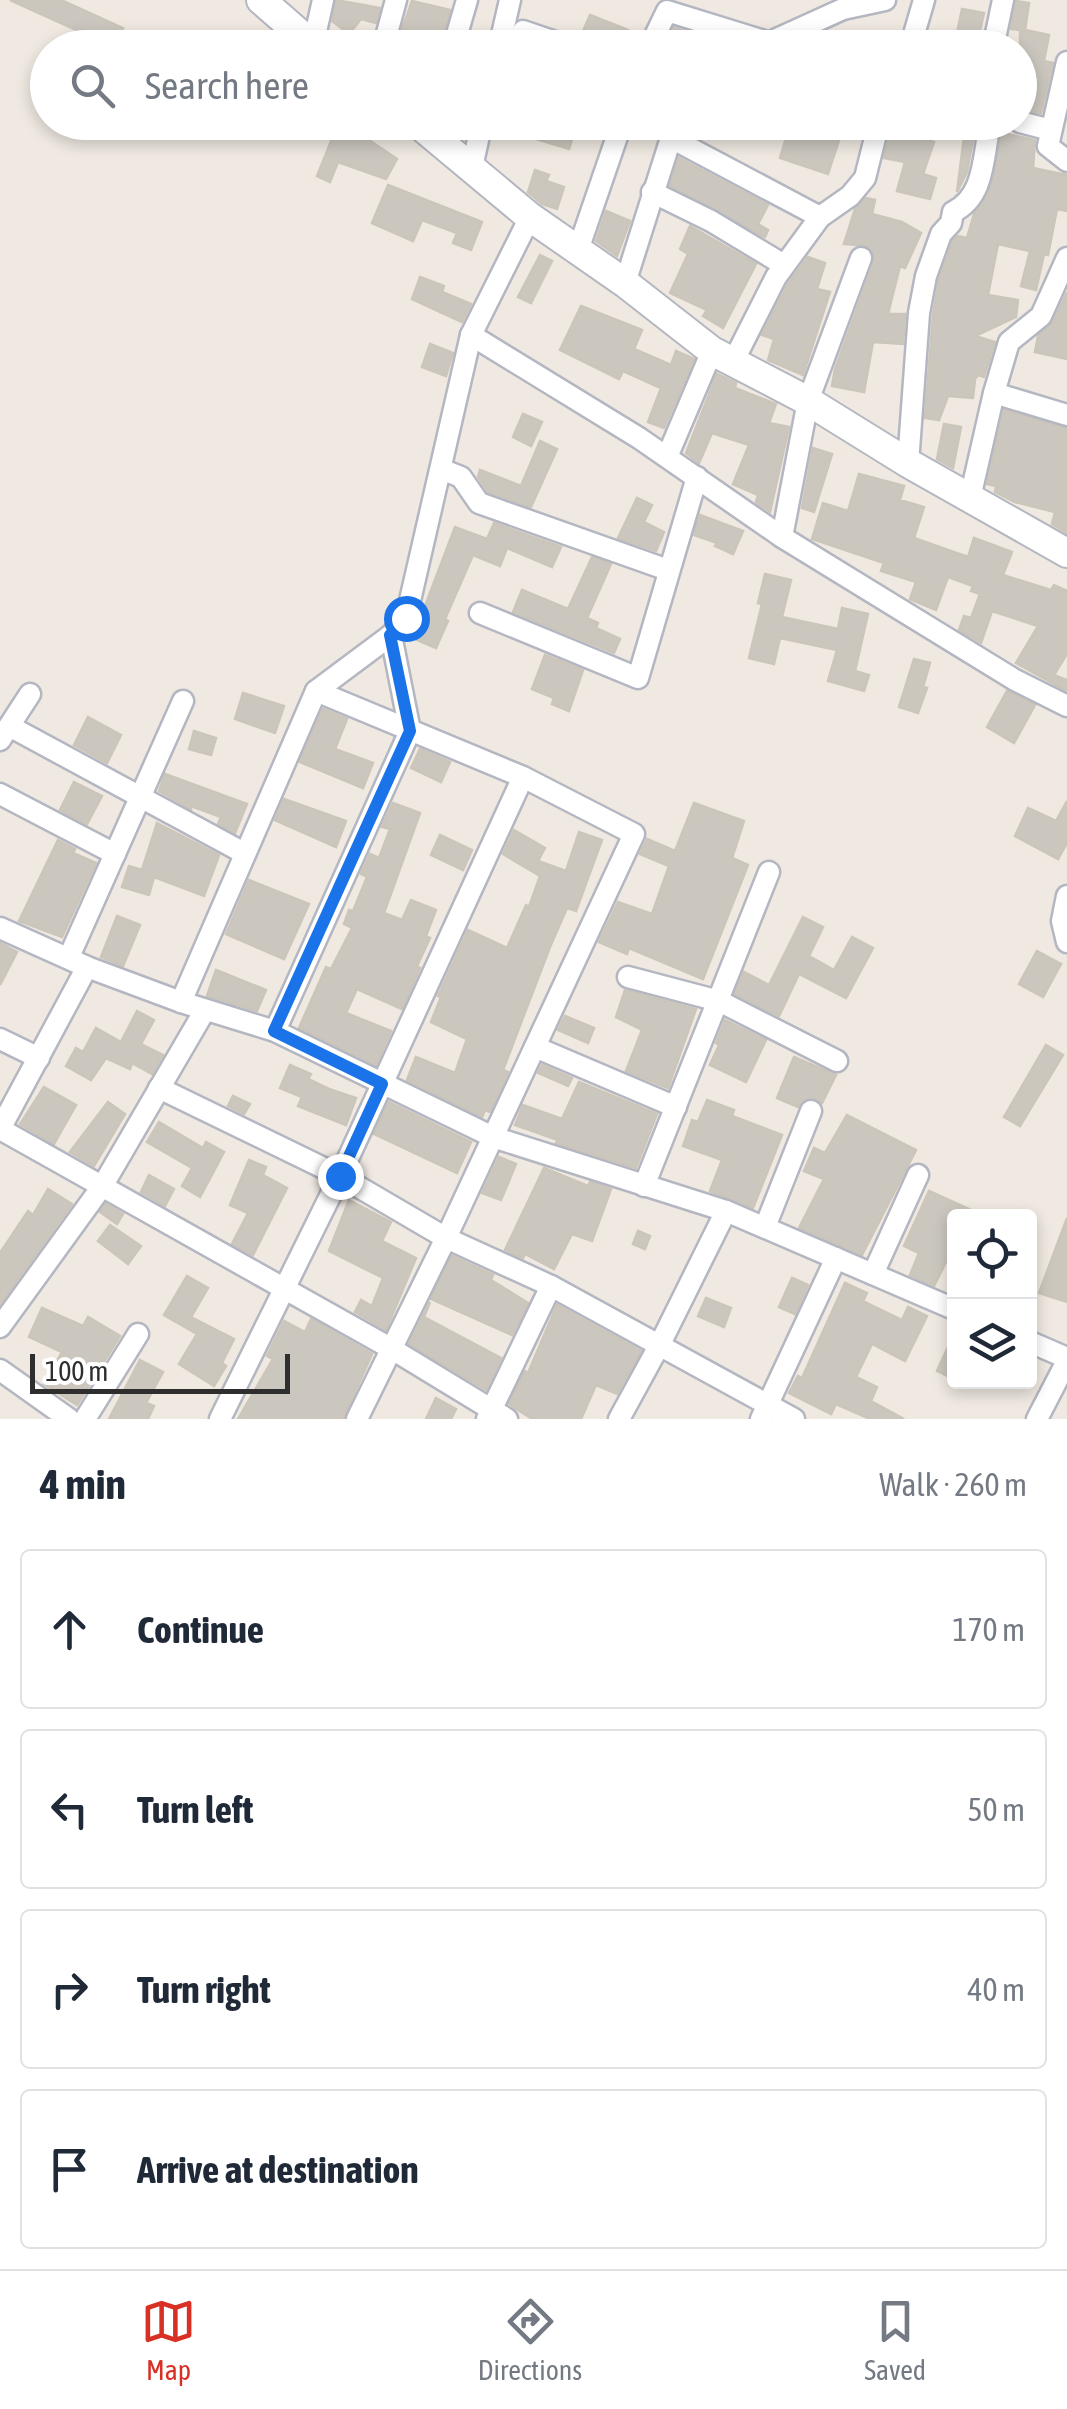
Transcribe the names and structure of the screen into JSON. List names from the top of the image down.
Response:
{
  "scale_bar": "100 m",
  "page": {
    "search": "Search here",
    "scale": "100 m",
    "heading": ["4 min", "Walk · 260 m"],
    "list": [
      ["Continue", "170 m"],
      ["Turn left", "50 m"],
      ["Turn right", "40 m"],
      "Arrive at destination"
    ],
    "nav": ["Map", "Directions", "Saved"]
  }
}
